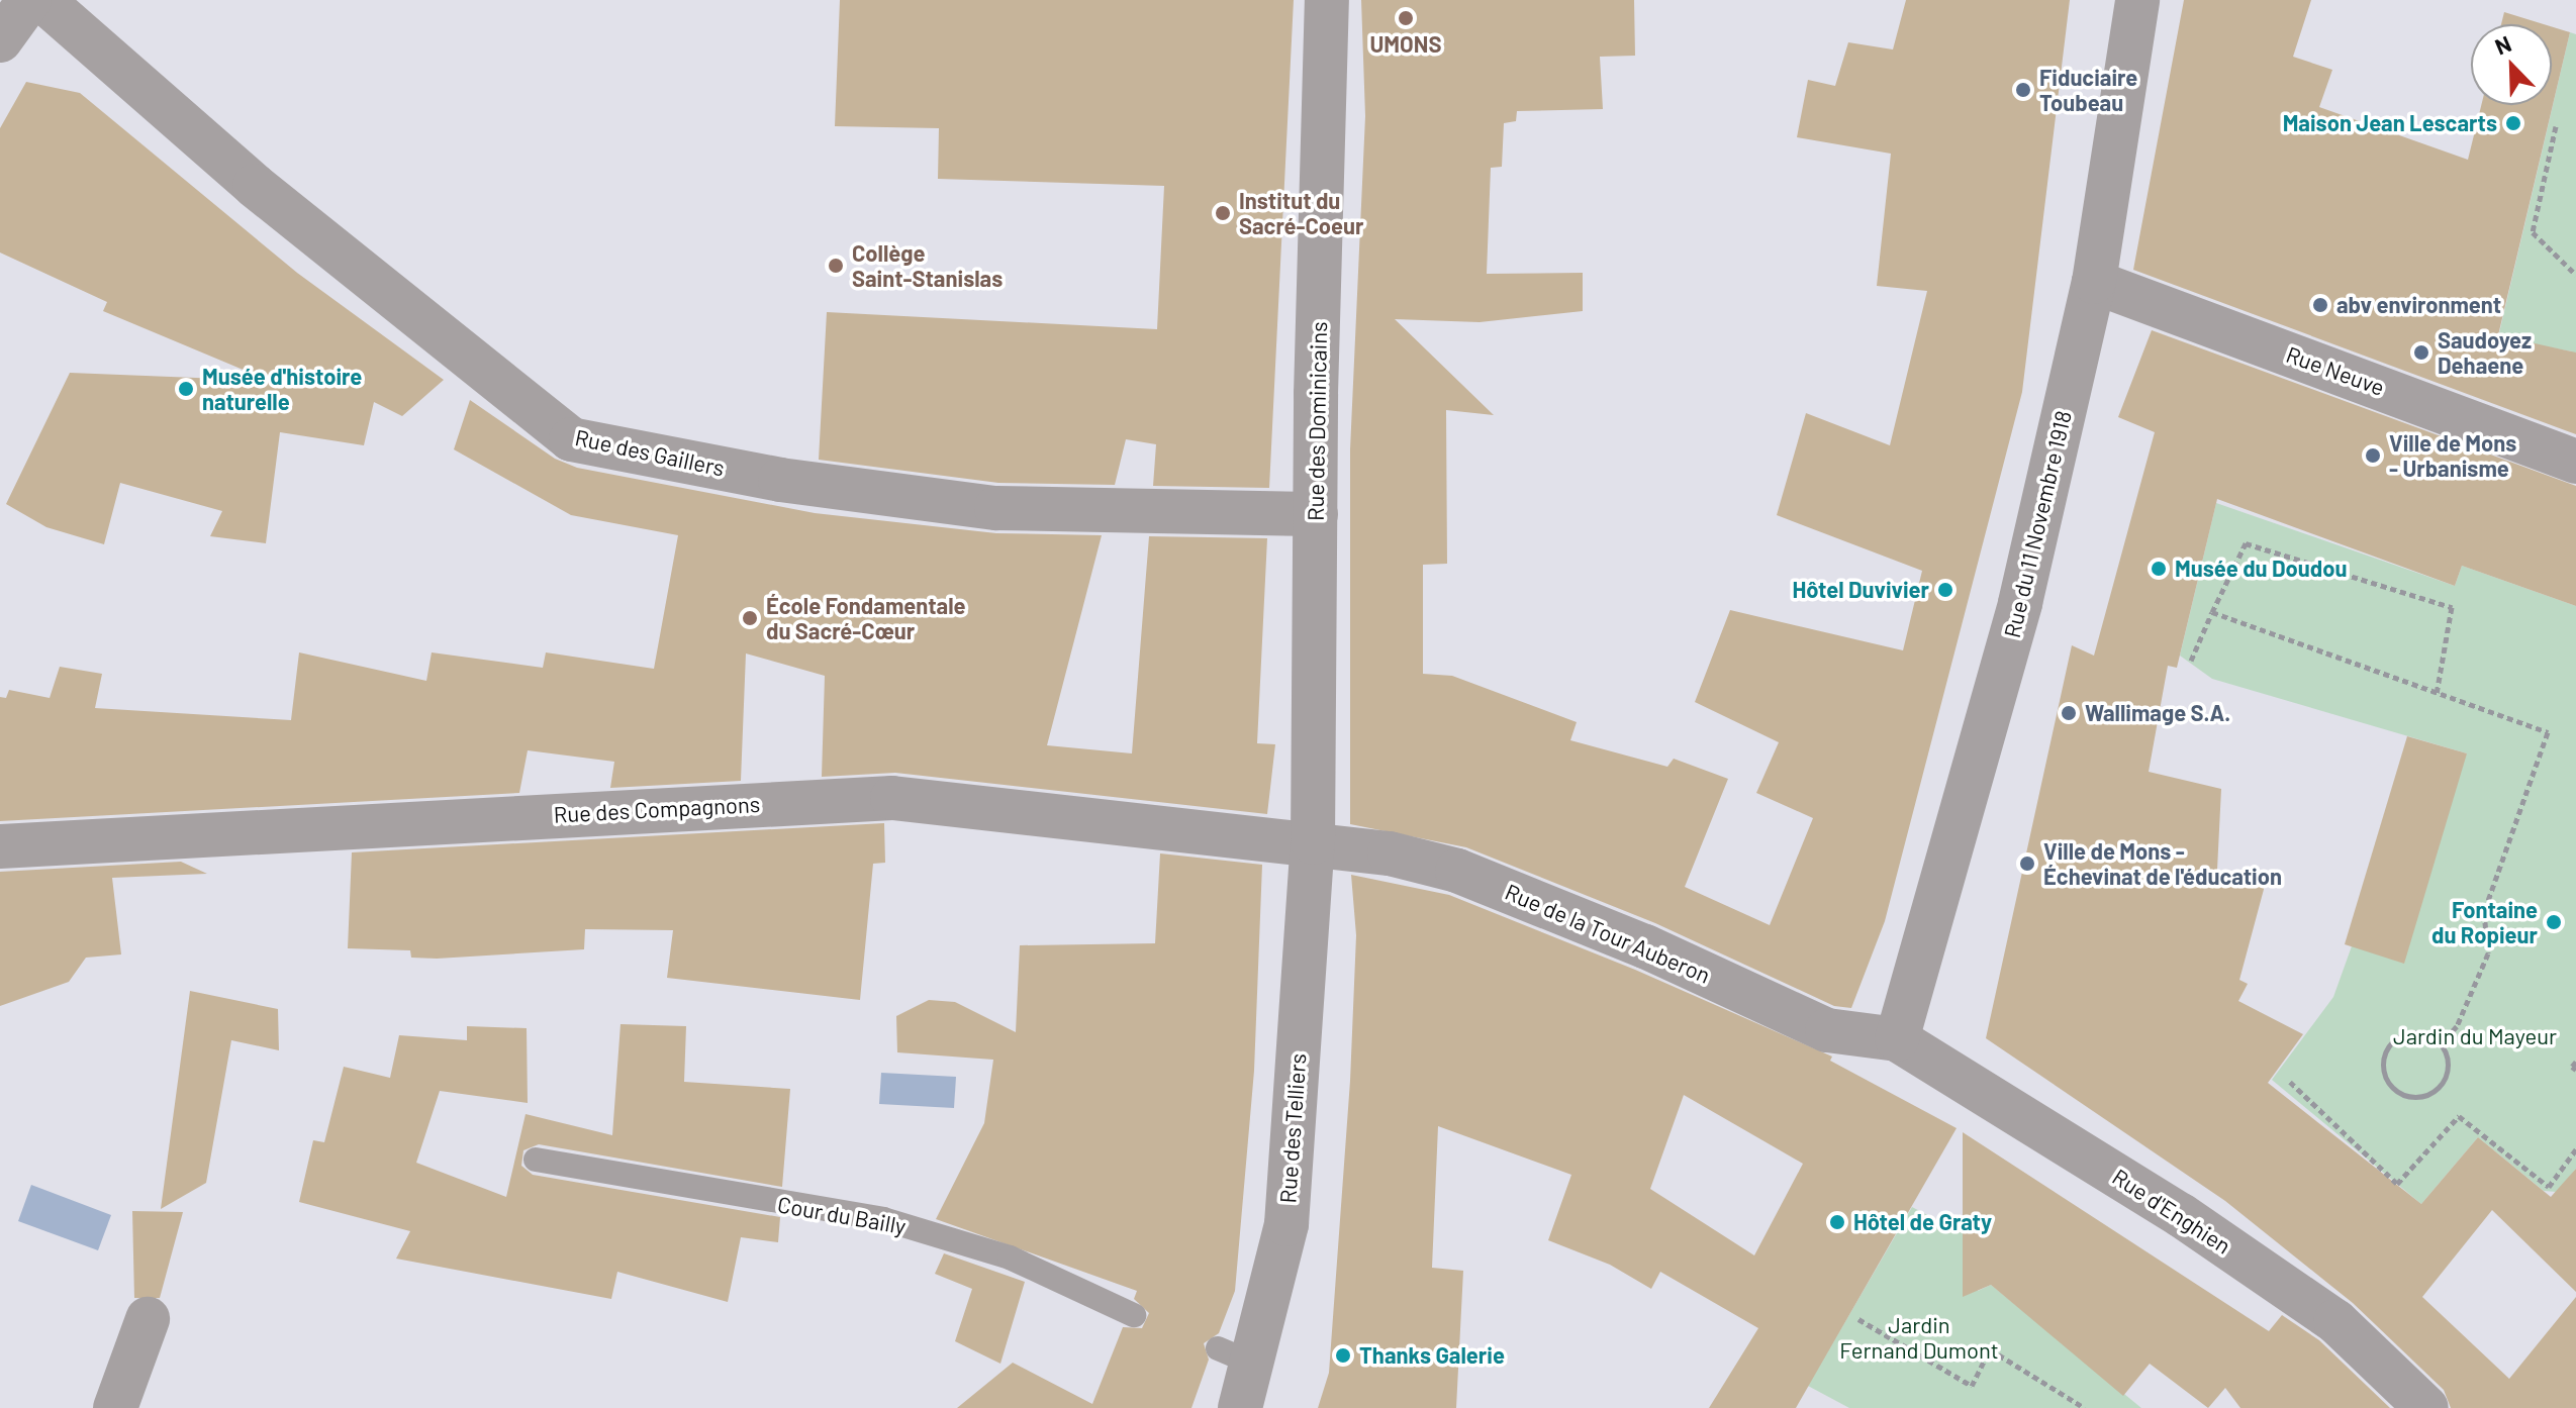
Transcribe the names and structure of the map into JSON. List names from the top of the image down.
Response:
{
  "streets": {
    "street": [
      "Rue Neuve",
      "Rue des Dominicains",
      "Rue des Gaillers",
      "Rue du 11 Novembre 1918",
      "Rue des Compagnons",
      "Rue de la Tour Auberon",
      "Rue des Telliers",
      "Rue d'Enghien"
    ],
    "lane": ["Cour du Bailly"]
  },
  "crossings": [
    ["Rue Neuve", "Rue du 11 Novembre 1918"],
    ["Rue des Dominicains", "Rue des Gaillers"],
    ["Rue des Dominicains", "Rue des Compagnons"],
    ["Rue des Dominicains", "Rue de la Tour Auberon"],
    ["Rue des Dominicains", "Rue des Telliers"],
    ["Rue du 11 Novembre 1918", "Rue de la Tour Auberon"],
    ["Rue du 11 Novembre 1918", "Rue d'Enghien"],
    ["Rue des Compagnons", "Rue de la Tour Auberon"],
    ["Rue des Compagnons", "Rue des Telliers"],
    ["Rue de la Tour Auberon", "Rue des Telliers"],
    ["Rue de la Tour Auberon", "Rue d'Enghien"]
  ],
  "parks": ["Jardin du Mayeur", "Jardin Fernand Dumont"],
  "places": [
    "UMONS",
    "Fiduciaire Toubeau",
    "Maison Jean Lescarts",
    "Institut du Sacré-Coeur",
    "Collège Saint-Stanislas",
    "abv environment",
    "Saudoyez Dehaene",
    "Musée d'histoire naturelle",
    "Ville de Mons - Urbanisme",
    "Musée du Doudou",
    "Hôtel Duvivier",
    "École Fondamentale du Sacré-Cœur",
    "Wallimage S.A.",
    "Ville de Mons - Échevinat de l'éducation",
    "Fontaine du Ropieur",
    "Hôtel de Graty",
    "Thanks Galerie"
  ],
  "north": "top left"
}
